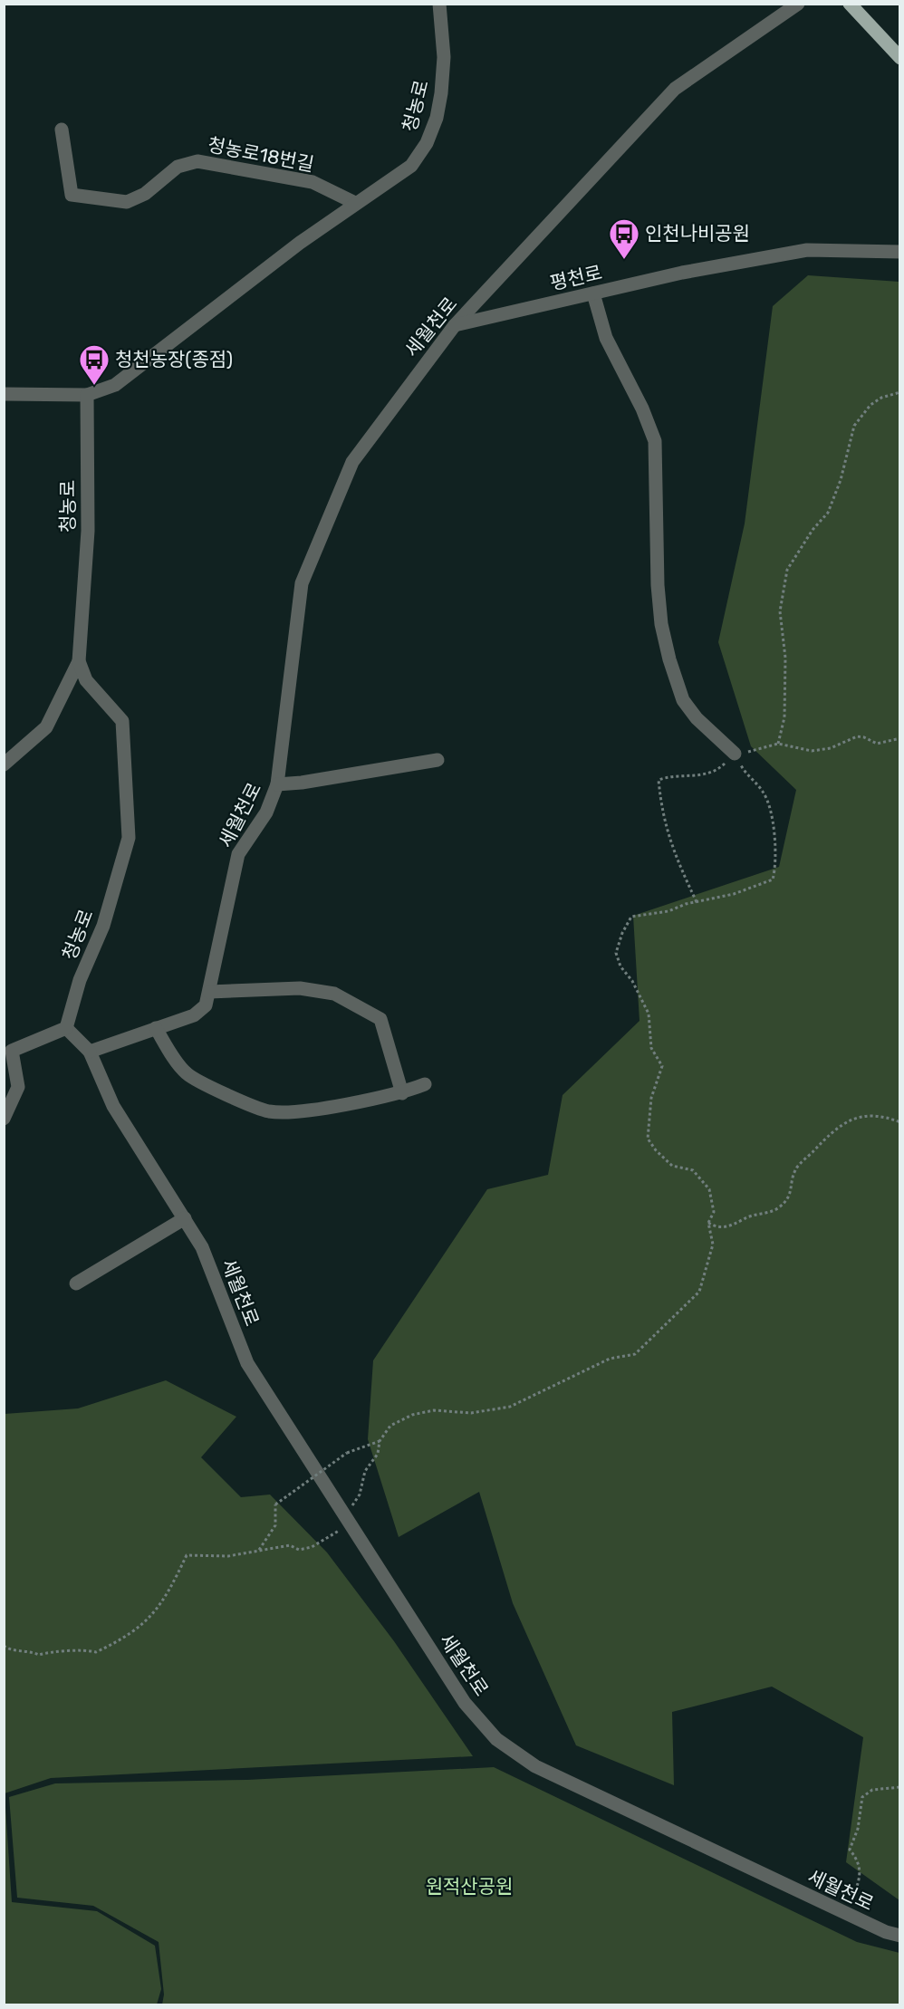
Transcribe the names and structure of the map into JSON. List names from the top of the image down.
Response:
{
  "streets": {
    "street": [
      "청농로",
      "청농로18번길",
      "평천로",
      "세월천로"
    ]
  },
  "crossings": [
    ["청농로", "청농로18번길"],
    ["청농로", "세월천로"],
    ["평천로", "세월천로"]
  ],
  "parks": ["원적산공원"],
  "places": {
    "bus stop": ["인천나비공원", "청천농장(종점)"]
  }
}
